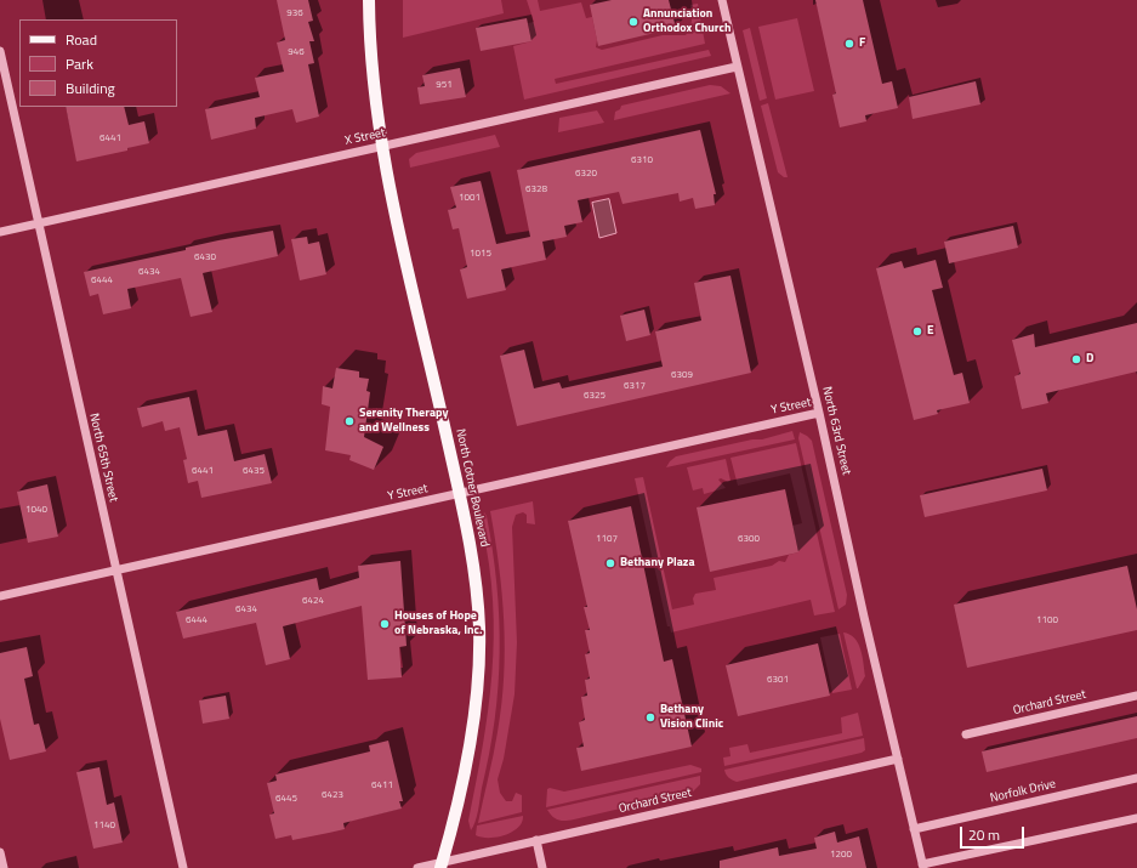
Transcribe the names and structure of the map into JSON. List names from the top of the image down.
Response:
{
  "streets": {
    "main road": ["North Cotner Boulevard"],
    "street": [
      "X Street",
      "Y Street",
      "North 63rd Street",
      "North 65th Street",
      "Orchard Street",
      "Norfolk Drive"
    ]
  },
  "crossings": [
    ["X Street", "North 63rd Street"],
    ["X Street", "North 65th Street"],
    ["X Street", "North Cotner Boulevard"],
    ["Y Street", "North 63rd Street"],
    ["Y Street", "North 65th Street"],
    ["Y Street", "North Cotner Boulevard"],
    ["North 63rd Street", "Orchard Street"],
    ["North 63rd Street", "Norfolk Drive"],
    ["North Cotner Boulevard", "Orchard Street"]
  ],
  "places": [
    "Annunciation Orthodox Church",
    "F",
    "E",
    "D",
    "Serenity Therapy and Wellness",
    "Bethany Plaza",
    "Houses of Hope of Nebraska, Inc.",
    "Bethany Vision Clinic"
  ],
  "house_numbers": [
    "936",
    "946",
    "951",
    "6441",
    "6310",
    "6320",
    "6328",
    "1001",
    "1015",
    "6430",
    "6434",
    "6444",
    "6309",
    "6317",
    "6325",
    "6441",
    "6435",
    "1040",
    "1107",
    "6300",
    "6424",
    "6434",
    "6444",
    "1100",
    "6301",
    "6411",
    "6423",
    "6445",
    "1140",
    "1200"
  ],
  "legend": ["Road", "Park", "Building"],
  "scale_bar": "20 m"
}
